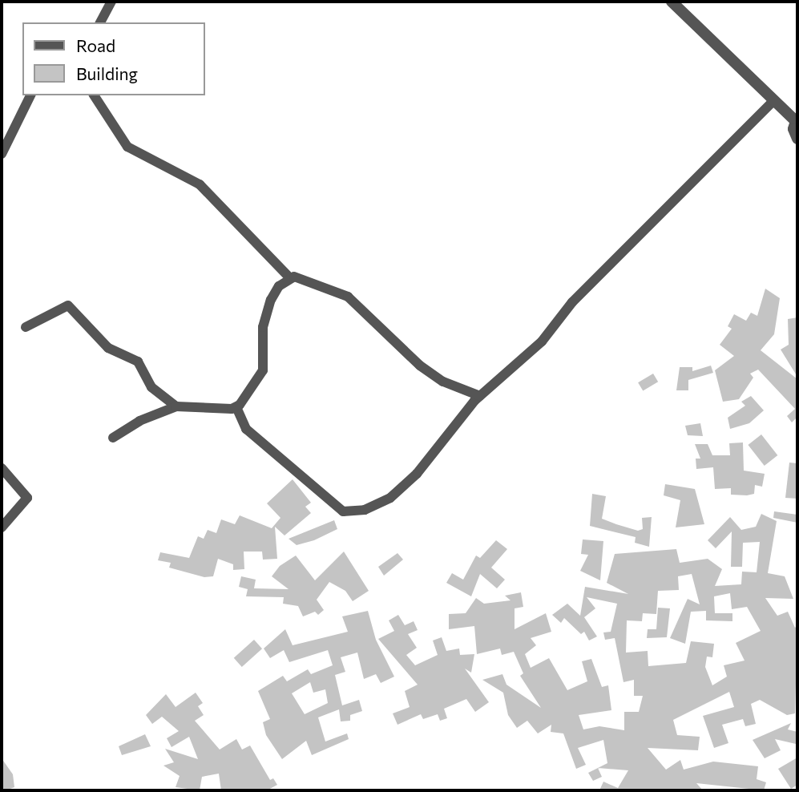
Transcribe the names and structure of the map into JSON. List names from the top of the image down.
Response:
{
  "legend": ["Road", "Building"]
}
